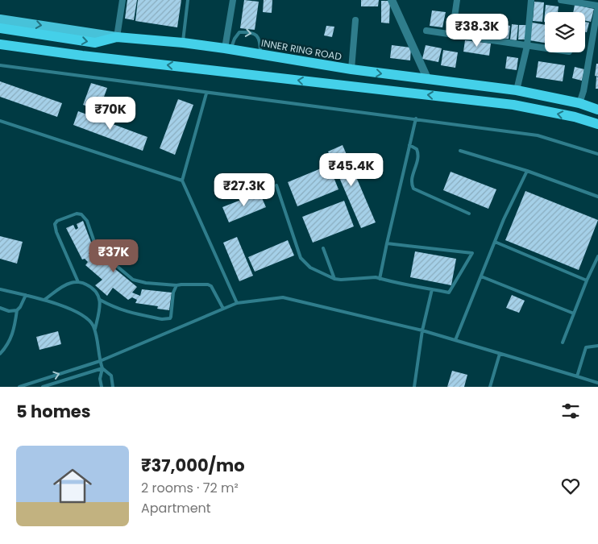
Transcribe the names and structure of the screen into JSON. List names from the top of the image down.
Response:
{
  "streets": {
    "highway": ["INNER RING ROAD"]
  },
  "page": {
    "price": [
      "₹38.3K",
      "₹70K",
      "₹45.4K",
      "₹27.3K",
      "₹37K"
    ],
    "heading": "5 homes",
    "list": [
      {
        "name": "₹37,000/mo",
        "note": "2 rooms · 72 m² · Apartment"
      }
    ]
  }
}
